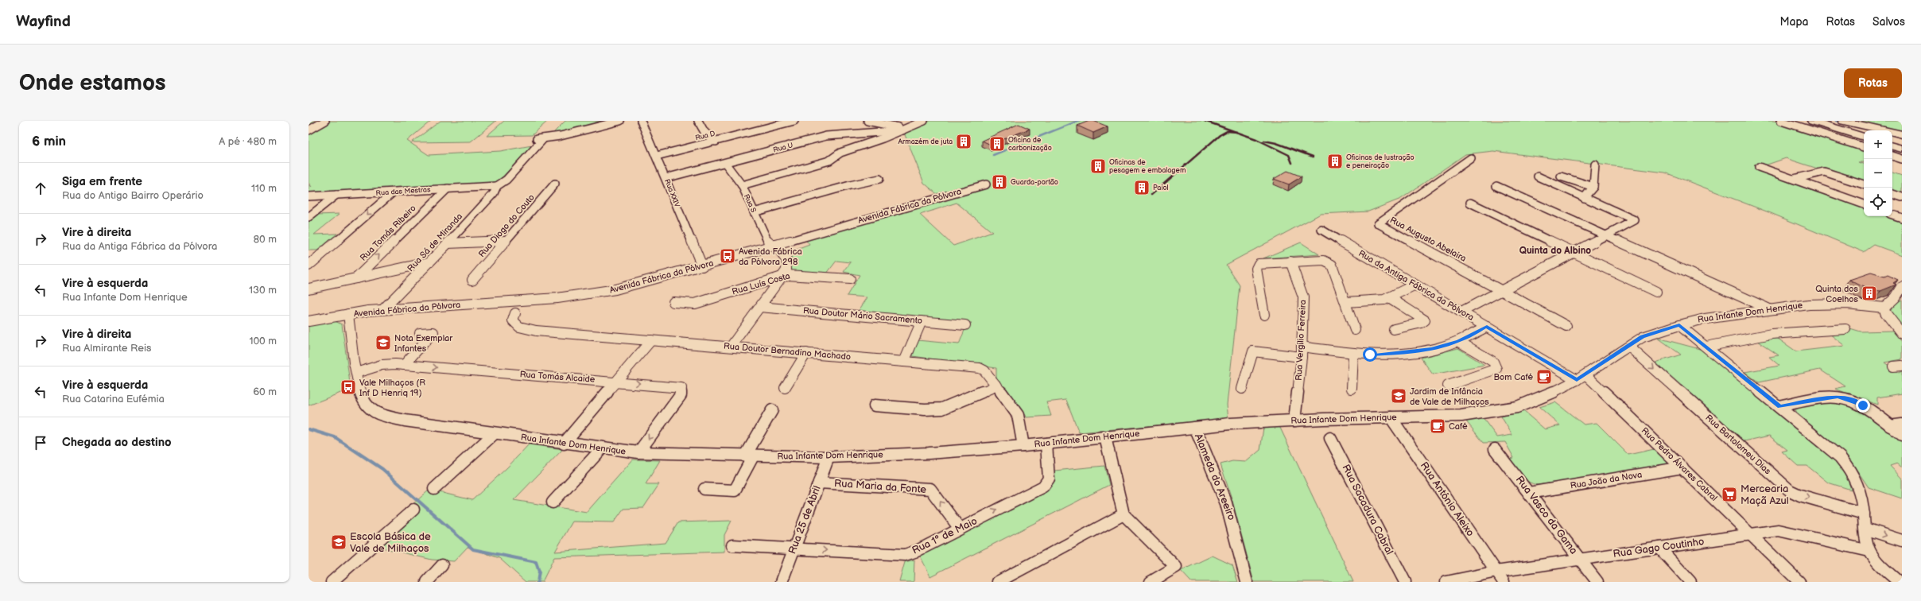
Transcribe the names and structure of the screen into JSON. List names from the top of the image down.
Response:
{
  "streets": {
    "street": [
      "Rua D",
      "Rua U",
      "Rua das Mestras",
      "Rua XXIV",
      "Rua S",
      "Avenida Fábrica da Pólvora",
      "Rua Diogo do Couto",
      "Rua Tomás Ribeiro",
      "Rua Augusto Abelaira",
      "Rua Sá de Miranda",
      "Rua Luís Costa",
      "Rua da Antiga Fábrica da Pólvora",
      "Rua Infante Dom Henrique",
      "Rua Doutor Mário Sacramento",
      "Rua Vergílio Ferreira",
      "Rua Doutor Bernadino Machado",
      "Rua Tomás Alcaide",
      "Rua Bartolomeu Dias",
      "Rua Pedro Álvares Cabral",
      "Alameda do Areeiro",
      "Rua João da Nova",
      "Rua Maria da Fonte",
      "Rua António Aleixo",
      "Rua Sacadura Cabral",
      "Rua Vasco da Gama",
      "Rua 25 de Abril",
      "Rua 1º de Maio",
      "Rua Gago Coutinho"
    ]
  },
  "crossings": [
    ["Rua D", "Rua XXIV"],
    ["Rua U", "Rua XXIV"],
    ["Rua U", "Rua S"],
    ["Rua das Mestras", "Rua Tomás Ribeiro"],
    ["Rua das Mestras", "Rua Sá de Miranda"],
    ["Rua XXIV", "Avenida Fábrica da Pólvora"],
    ["Rua S", "Avenida Fábrica da Pólvora"],
    ["Rua S", "Rua Luís Costa"],
    ["Avenida Fábrica da Pólvora", "Rua Sá de Miranda"],
    ["Avenida Fábrica da Pólvora", "Rua Infante Dom Henrique"],
    ["Rua da Antiga Fábrica da Pólvora", "Rua Infante Dom Henrique"],
    ["Rua da Antiga Fábrica da Pólvora", "Rua Pedro Álvares Cabral"],
    ["Rua Infante Dom Henrique", "Rua Vergílio Ferreira"],
    ["Rua Infante Dom Henrique", "Rua Doutor Bernadino Machado"],
    ["Rua Infante Dom Henrique", "Rua Tomás Alcaide"],
    ["Rua Infante Dom Henrique", "Rua Bartolomeu Dias"],
    ["Rua Infante Dom Henrique", "Rua Pedro Álvares Cabral"],
    ["Rua Infante Dom Henrique", "Alameda do Areeiro"],
    ["Rua Infante Dom Henrique", "Rua António Aleixo"],
    ["Rua Infante Dom Henrique", "Rua 25 de Abril"],
    ["Rua Infante Dom Henrique", "Rua 1º de Maio"],
    ["Rua Pedro Álvares Cabral", "Rua João da Nova"],
    ["Rua Pedro Álvares Cabral", "Rua Gago Coutinho"],
    ["Rua João da Nova", "Rua Vasco da Gama"],
    ["Rua Maria da Fonte", "Rua 25 de Abril"],
    ["Rua Maria da Fonte", "Rua 1º de Maio"],
    ["Rua António Aleixo", "Rua Gago Coutinho"],
    ["Rua Vasco da Gama", "Rua Gago Coutinho"],
    ["Rua 25 de Abril", "Rua 1º de Maio"]
  ],
  "one_way": ["Rua Maria da Fonte"],
  "districts": ["Quinta do Albino"],
  "places": {
    "building": [
      "Armazém de juta",
      "Oficina de carbonização",
      "Oficinas de lustração e peneiração",
      "Oficinas de pesagem e embalagem",
      "Guarda-portão",
      "Paiol",
      "Quinta dos Coelhos"
    ],
    "bus stop": ["Avenida Fábrica da Pólvora 298", "Vale Milhaços (R Inf D Henriq 19)"],
    "school or university": ["Nota Exemplar Infantes", "Jardim de Infância de Vale de Milhaços", "Escola Básica de Vale de Milhaços"],
    "cafe": ["Bom Café", "Café"],
    "supermarket": ["Mercearia Maçã Azul"]
  },
  "page": {
    "header": "Wayfind",
    "nav": ["Mapa", "Rotas", "Salvos"],
    "buttons": "Rotas",
    "title": "Onde estamos",
    "heading": ["6 min", "A pé · 480 m"],
    "map_buttons": ["+", "−"],
    "list": [
      ["Siga em frente", "Rua do Antigo Bairro Operário", "110 m"],
      ["Vire à direita", "Rua da Antiga Fábrica da Pólvora", "80 m"],
      ["Vire à esquerda", "Rua Infante Dom Henrique", "130 m"],
      ["Vire à direita", "Rua Almirante Reis", "100 m"],
      ["Vire à esquerda", "Rua Catarina Eufémia", "60 m"],
      "Chegada ao destino"
    ]
  }
}
